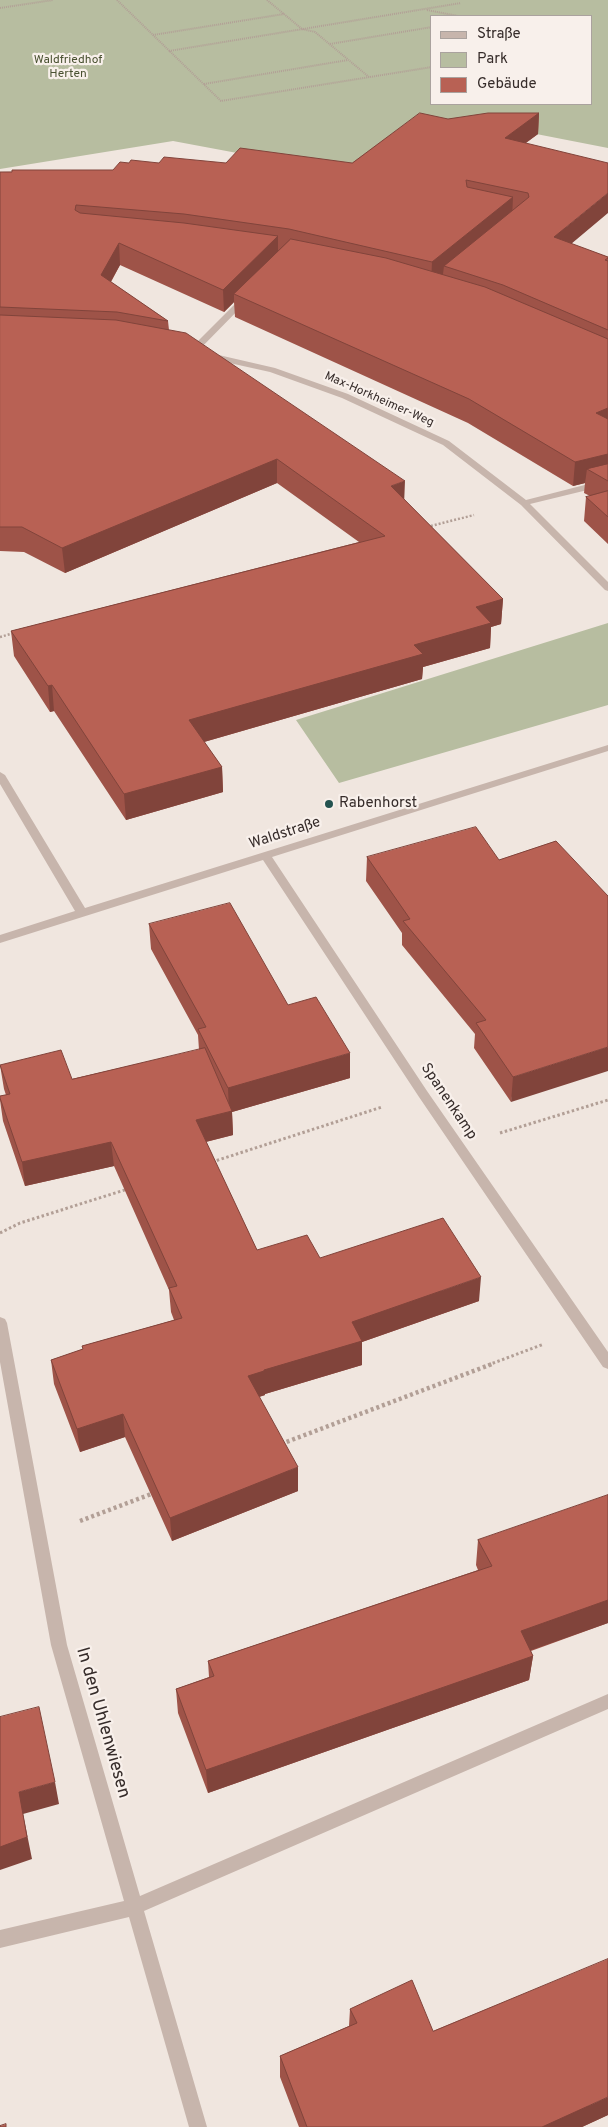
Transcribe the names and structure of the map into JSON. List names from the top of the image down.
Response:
{
  "streets": {
    "street": [
      "Max-Horkheimer-Weg",
      "Waldstraße",
      "Spanenkamp",
      "In den Uhlenwiesen"
    ]
  },
  "crossings": [
    ["Waldstraße", "Spanenkamp"]
  ],
  "parks": ["Waldfriedhof Herten"],
  "places": ["Rabenhorst"],
  "legend": ["Straße", "Park", "Gebäude"]
}
